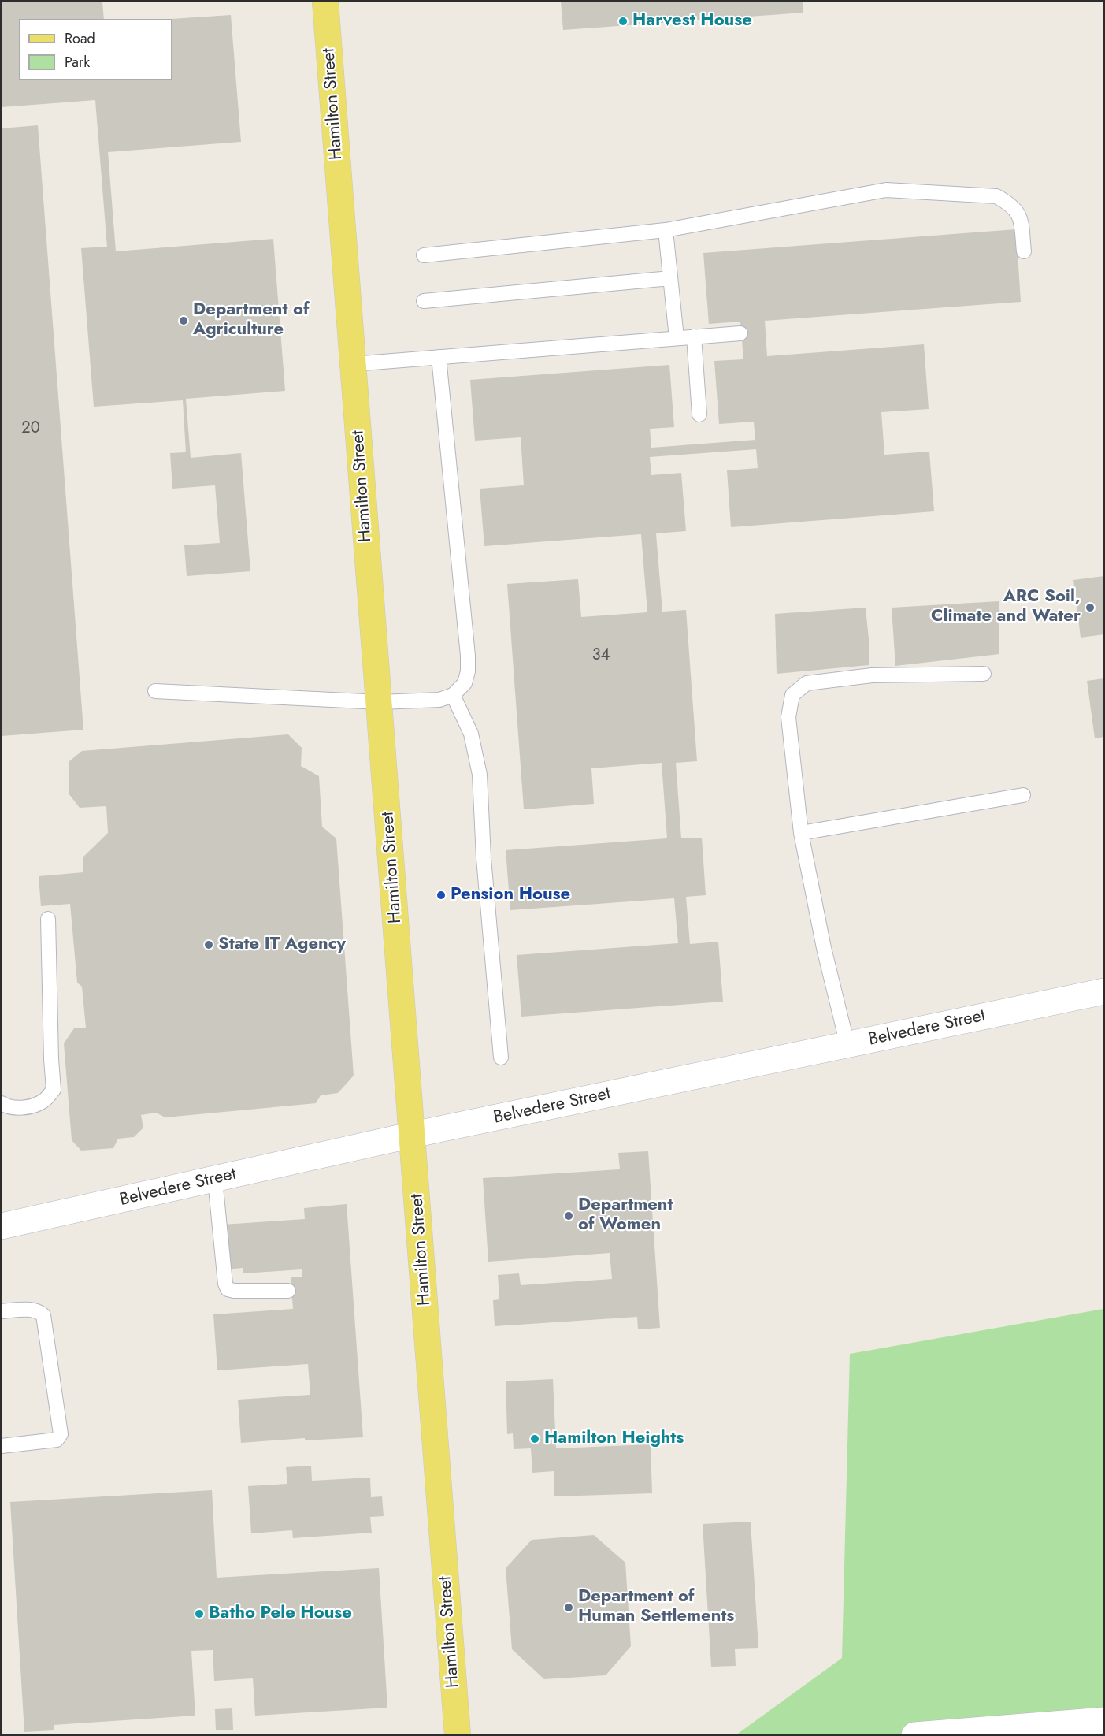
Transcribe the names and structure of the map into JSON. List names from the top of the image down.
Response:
{
  "streets": {
    "main road": ["Hamilton Street"],
    "street": ["Belvedere Street"]
  },
  "crossings": [
    ["Hamilton Street", "Belvedere Street"]
  ],
  "places": [
    "Harvest House",
    "Department of Agriculture",
    "ARC Soil, Climate and Water",
    "Pension House",
    "State IT Agency",
    "Department of Women",
    "Hamilton Heights",
    "Department of Human Settlements",
    "Batho Pele House"
  ],
  "house_numbers": ["20", "34"],
  "legend": ["Road", "Park"]
}
